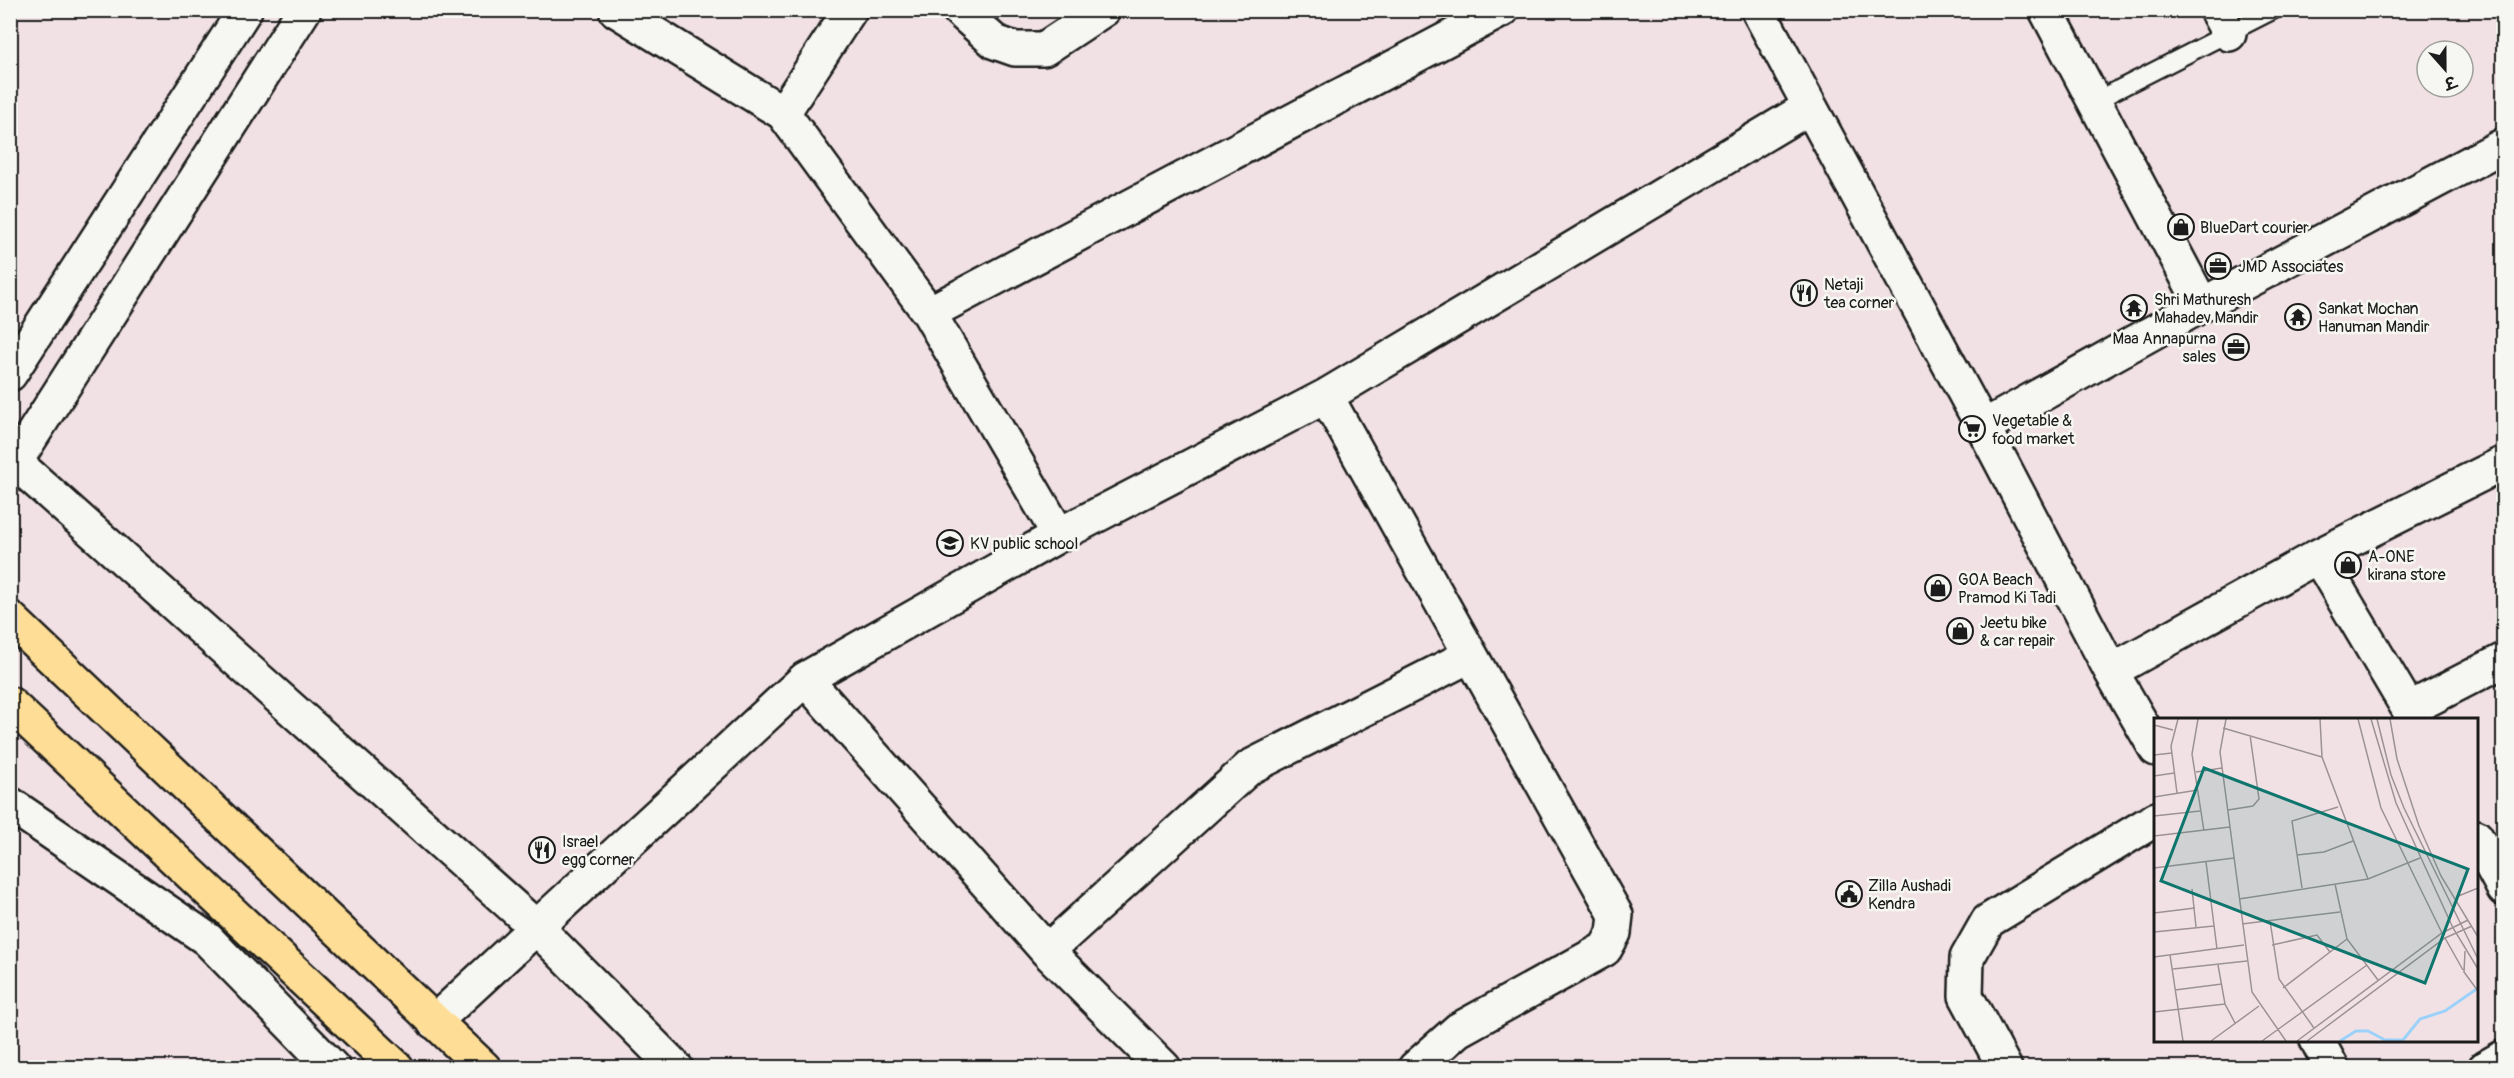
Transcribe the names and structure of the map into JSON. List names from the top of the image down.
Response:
{
  "places": {
    "shop": [
      "BlueDart courier",
      "A-ONE kirana store",
      "GOA Beach Pramod Ki Tadi",
      "Jeetu bike & car repair"
    ],
    "office": ["JMD Associates", "Maa Annapurna sales"],
    "restaurant": ["Netaji tea corner", "Israel egg corner"],
    "temple": ["Shri Mathuresh Mahadev Mandir", "Sankat Mochan Hanuman Mandir"],
    "supermarket": ["Vegetable & food market"],
    "school or university": ["KV public school"],
    "public building": ["Zilla Aushadi Kendra"]
  },
  "north": "bottom"
}
